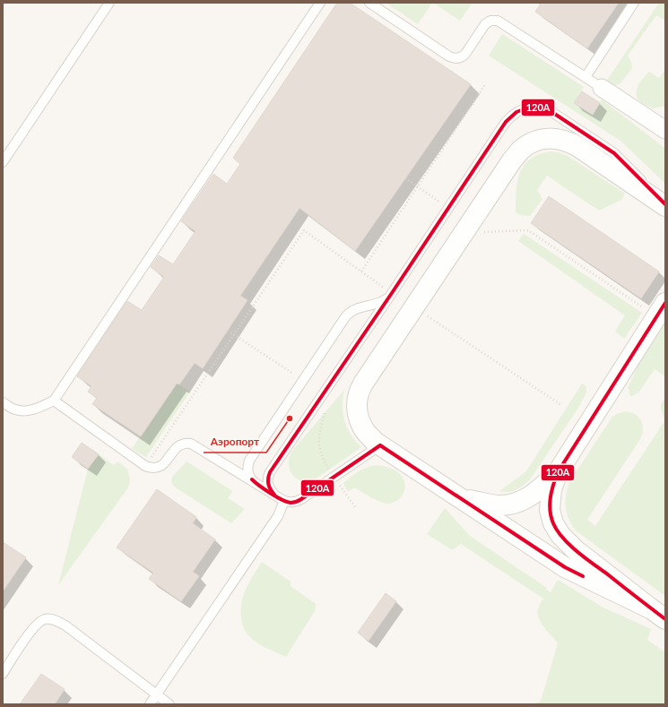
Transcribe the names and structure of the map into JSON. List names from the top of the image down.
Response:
{
  "places": ["Аэропорт"],
  "lines": ["transit line 120А"]
}
